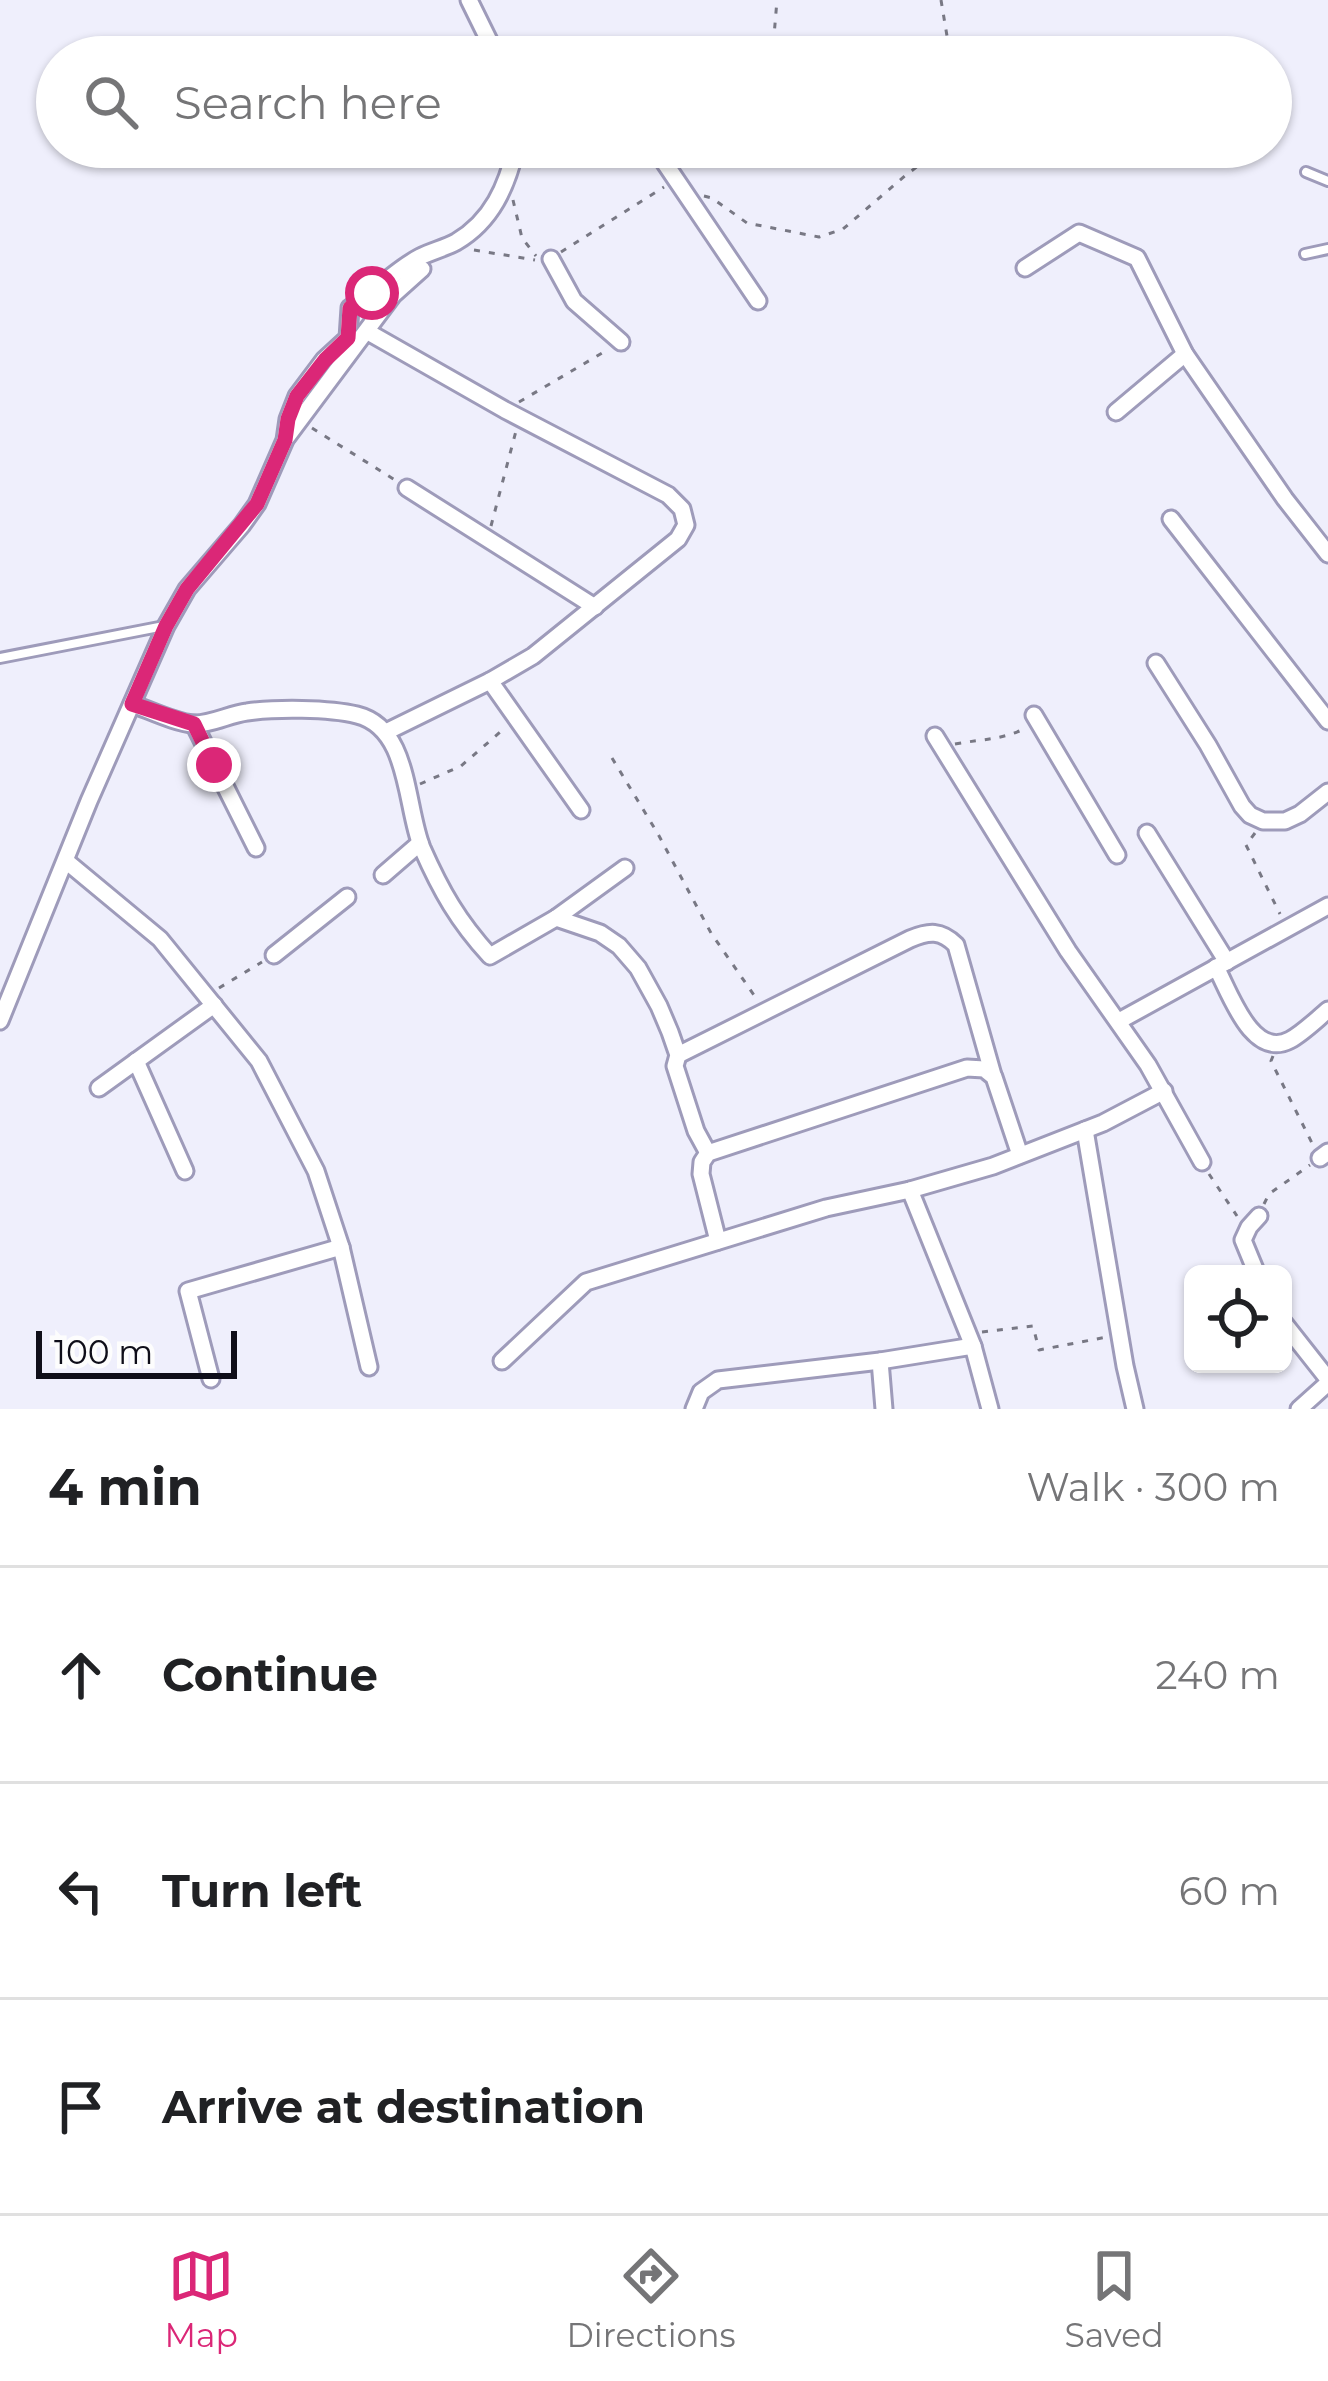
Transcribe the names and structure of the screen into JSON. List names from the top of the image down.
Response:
{
  "scale_bar": "100 m",
  "page": {
    "search": "Search here",
    "scale": "100 m",
    "heading": ["4 min", "Walk · 300 m"],
    "list": [
      ["Continue", "240 m"],
      ["Turn left", "60 m"],
      "Arrive at destination"
    ],
    "nav": ["Map", "Directions", "Saved"]
  }
}
